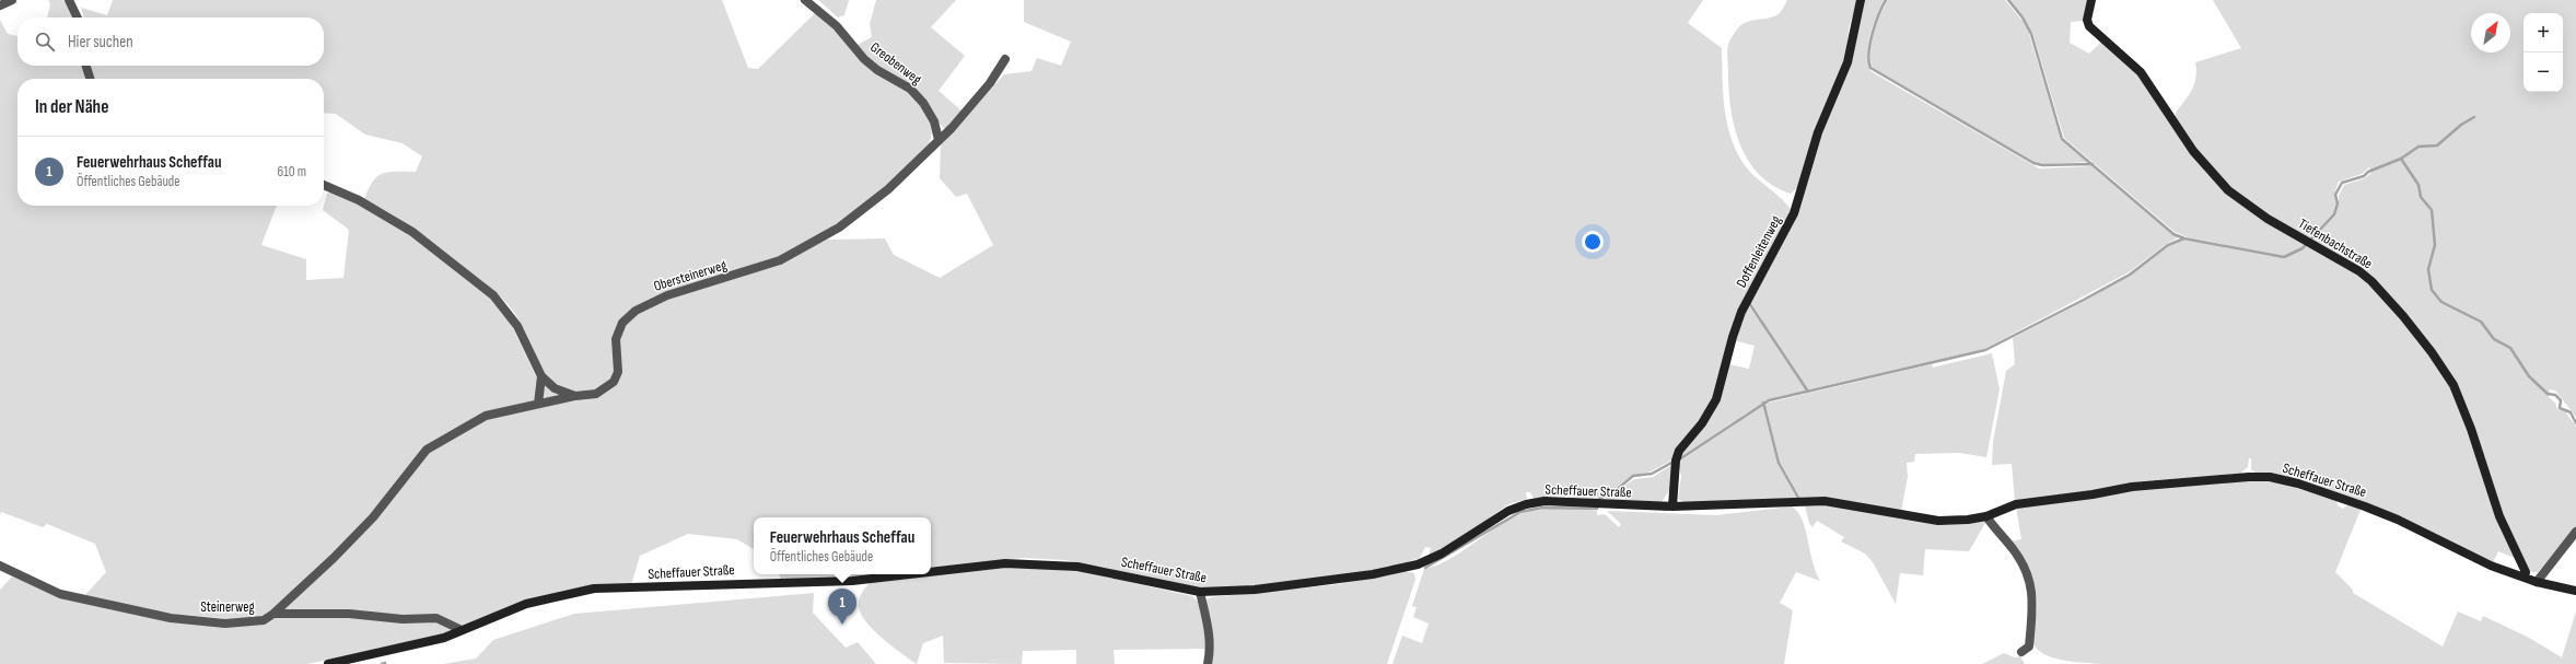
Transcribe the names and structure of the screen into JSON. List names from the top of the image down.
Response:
{
  "streets": {
    "street": [
      "Greobenweg",
      "Tiefenbachstraße",
      "Doffenleitenweg",
      "Obersteinerweg",
      "Scheffauer Straße",
      "Steinerweg"
    ]
  },
  "crossings": [
    ["Greobenweg", "Obersteinerweg"],
    ["Tiefenbachstraße", "Scheffauer Straße"],
    ["Doffenleitenweg", "Scheffauer Straße"],
    ["Scheffauer Straße", "Steinerweg"]
  ],
  "north": "top right",
  "page": {
    "map_buttons": ["+", "−"],
    "search": "Hier suchen",
    "heading": "In der Nähe",
    "list": [
      {
        "mark": "1",
        "name": "Feuerwehrhaus Scheffau",
        "note": "Öffentliches Gebäude",
        "value": "610 m"
      }
    ],
    "popup": ["Feuerwehrhaus Scheffau", "Öffentliches Gebäude"],
    "pins": "1"
  }
}
